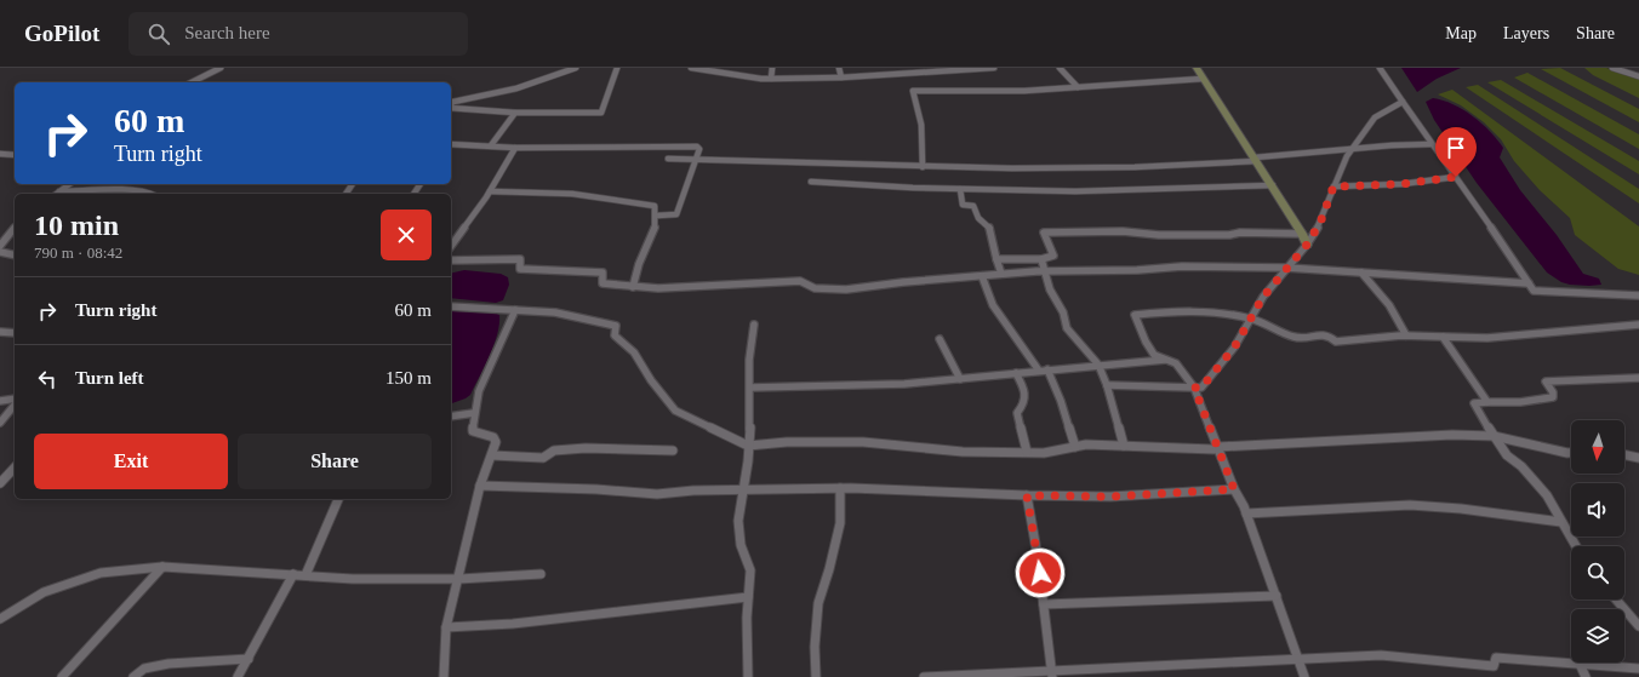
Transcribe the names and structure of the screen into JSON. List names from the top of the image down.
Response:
{
  "north": "bottom",
  "page": {
    "header": "GoPilot",
    "search": "Search here",
    "nav": ["Map", "Layers", "Share"],
    "turn": ["60 m", "Turn right"],
    "heading": ["10 min", "790 m · 08:42"],
    "list": [
      {
        "name": "Turn right",
        "value": "60 m"
      },
      {
        "name": "Turn left",
        "value": "150 m"
      }
    ],
    "buttons": ["Exit", "Share"]
  }
}
